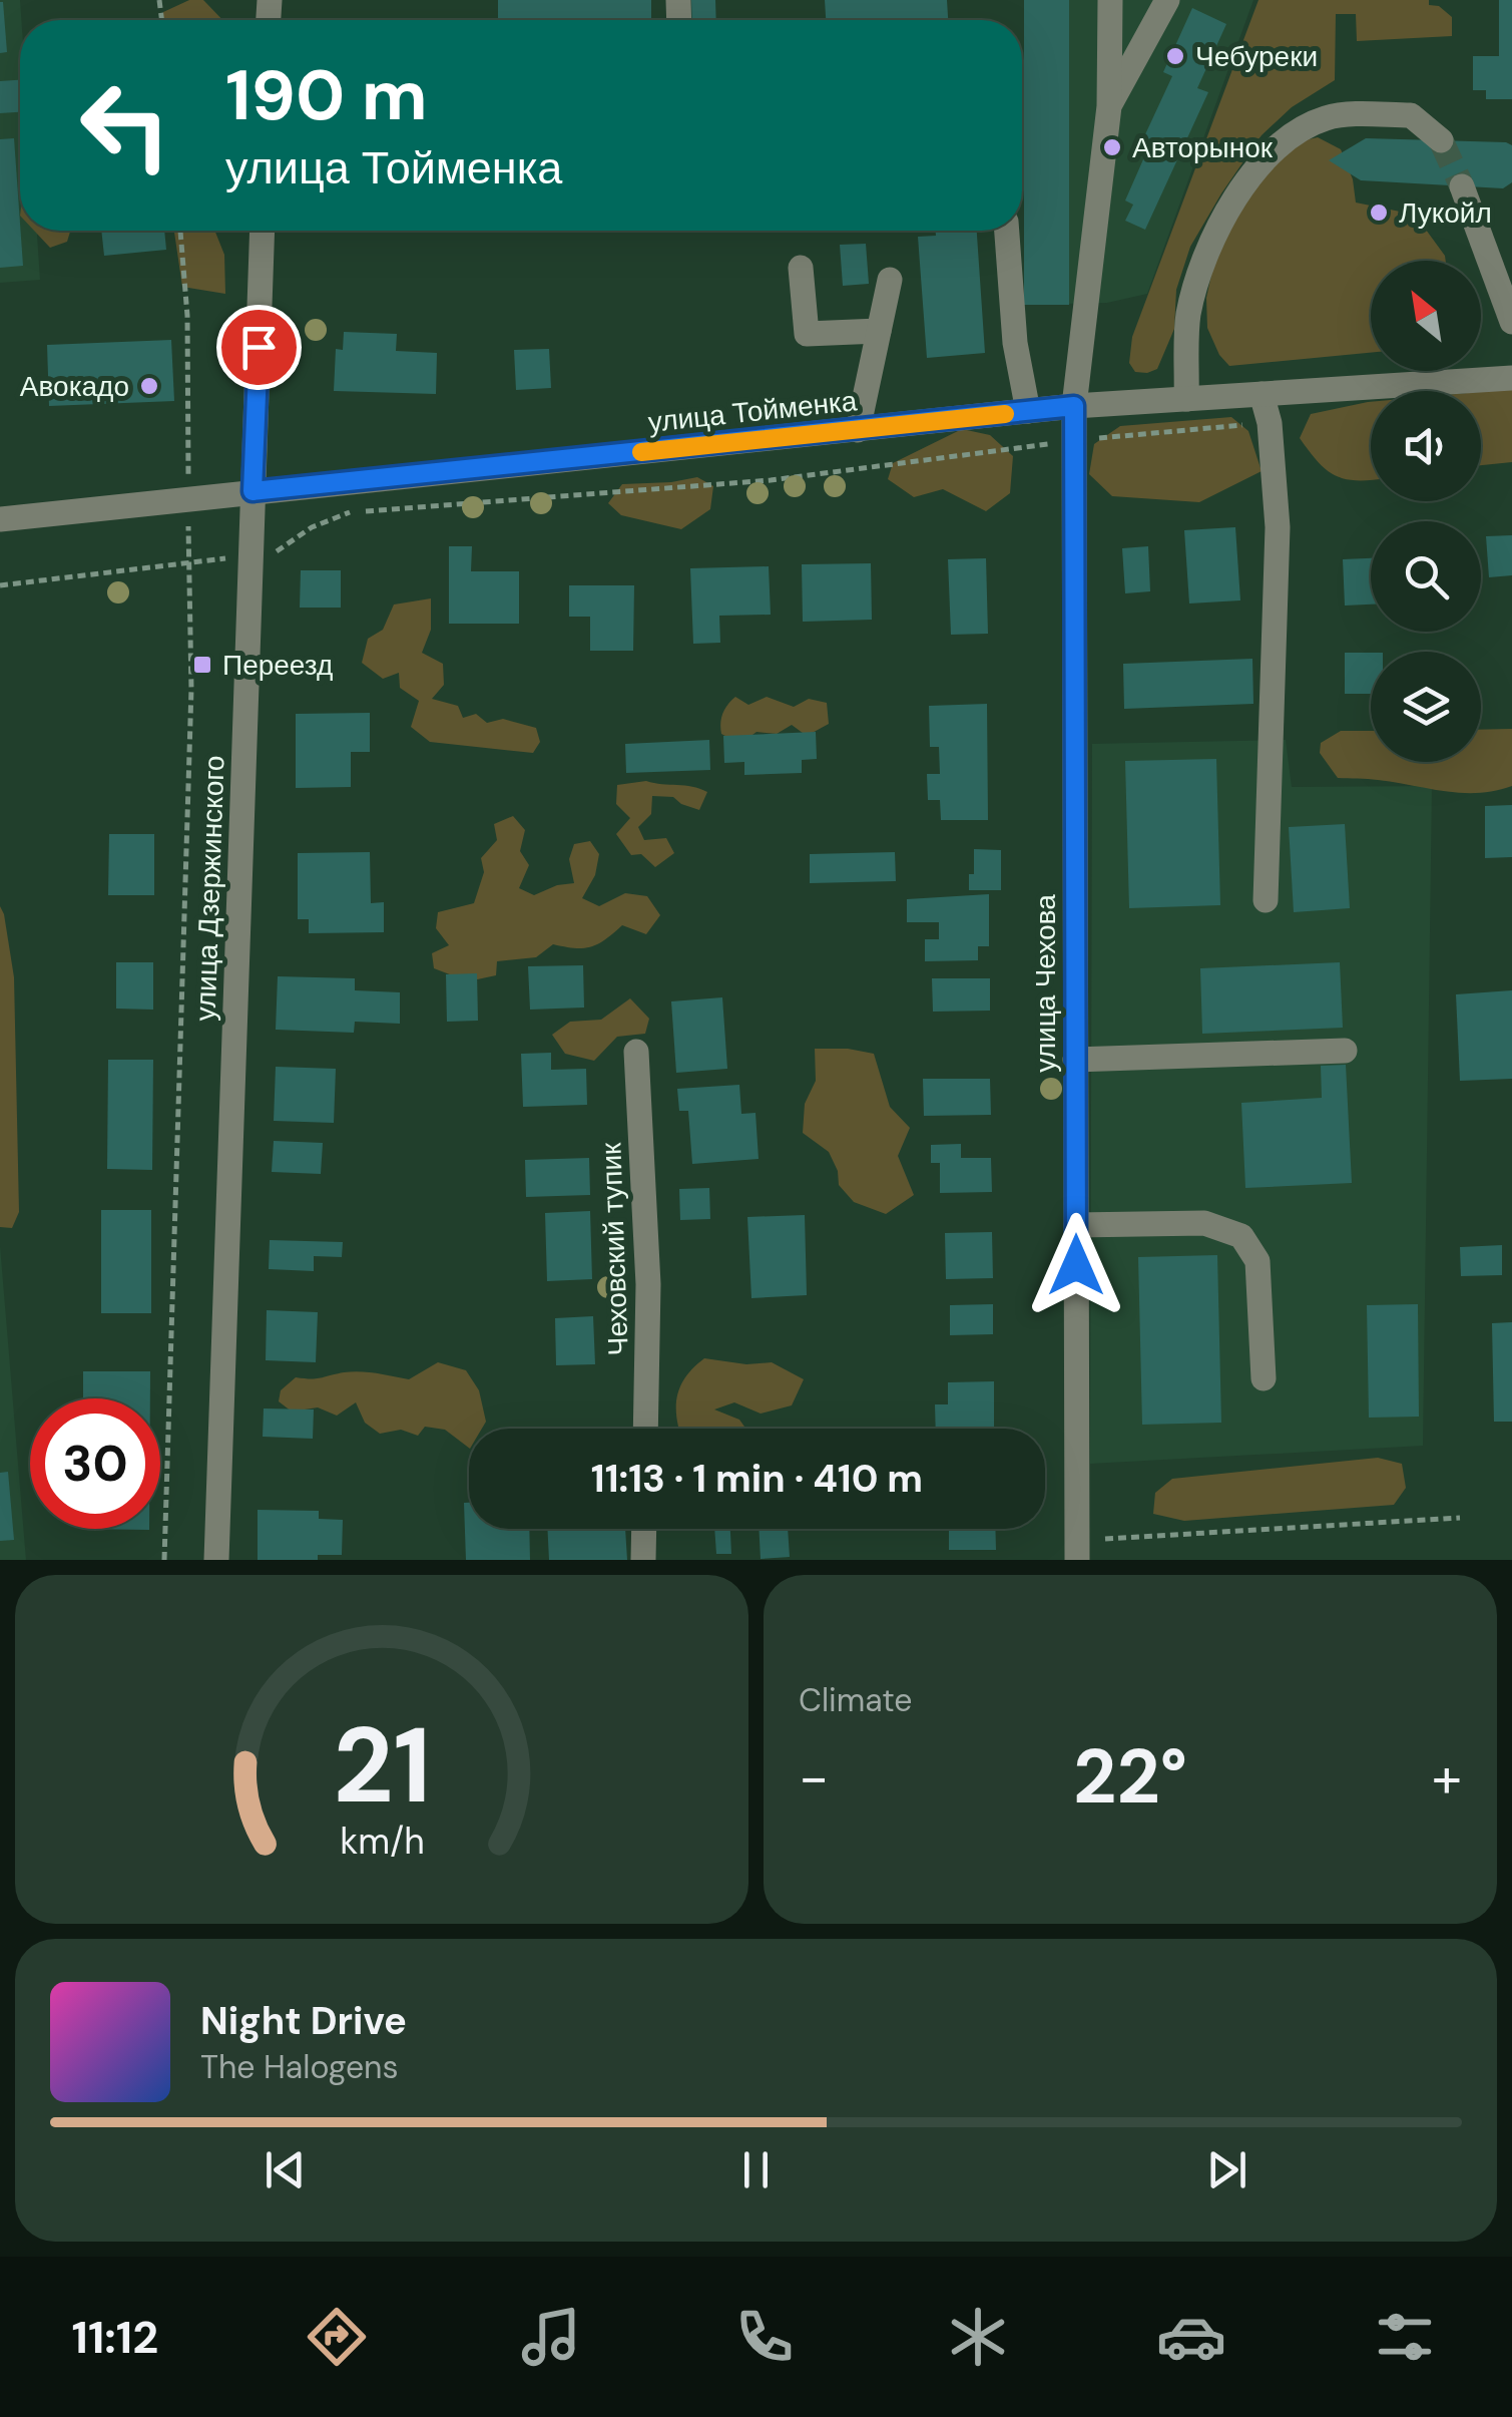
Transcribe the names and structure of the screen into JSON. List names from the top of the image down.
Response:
{
  "streets": {
    "street": [
      "улица Тойменка",
      "улица Дзержинского",
      "улица Чехова",
      "Чеховский тупик"
    ]
  },
  "crossings": [
    ["улица Тойменка", "улица Дзержинского"],
    ["улица Тойменка", "улица Чехова"]
  ],
  "places": {
    "other": [
      "Чебуреки",
      "Авторынок",
      "Лукойл",
      "Авокадо"
    ],
    "transit": ["Переезд"]
  },
  "north": "top left",
  "page": {
    "turn": ["190 m", "улица Тойменка"],
    "limit": "30",
    "trip": "11:13 · 1 min · 410 m",
    "tile": "Climate",
    "heat": ["−", "22°", "+"],
    "song": ["Night Drive", "The Halogens"],
    "tabs": "11:12",
    "gauge": ["21", "km/h"]
  }
}
